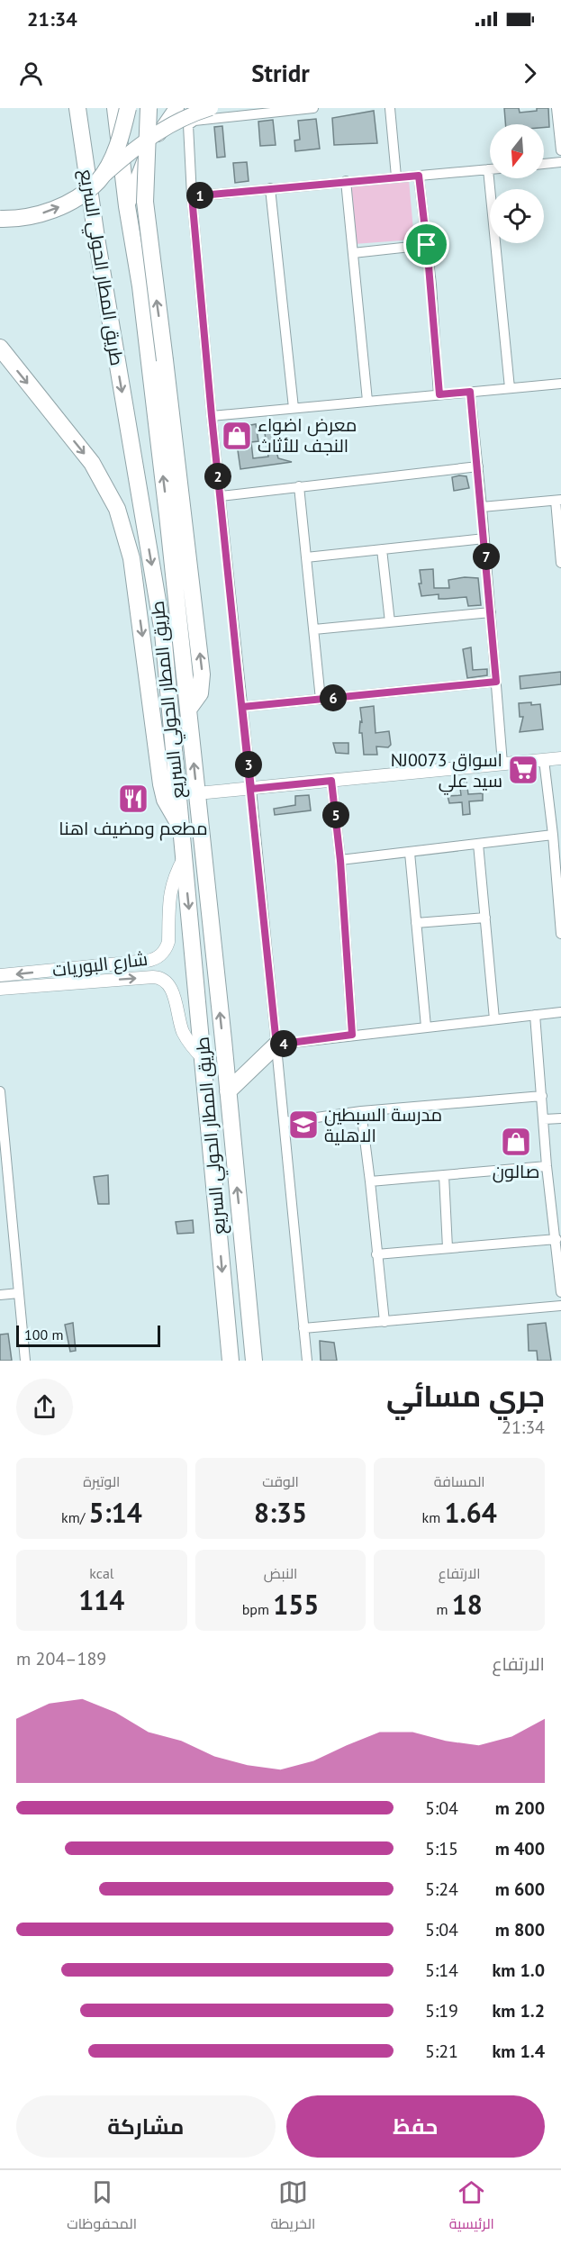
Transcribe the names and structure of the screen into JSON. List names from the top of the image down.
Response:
{
  "streets": {
    "highway": ["طريق المطار الحولي السريع"],
    "street": ["شارع البوريات"]
  },
  "crossings": [
    ["طريق المطار الحولي السريع", "شارع البوريات"]
  ],
  "places": {
    "shop": ["معرض اضواء النجف للأثاث", "صالون"],
    "supermarket": ["NJ0073 اسواق سيد علي"],
    "restaurant": ["مطعم ومضيف اهنا"],
    "school or university": ["مدرسة السبطين الاهلية"]
  },
  "scale_bar": "100 m",
  "north": "bottom",
  "page": {
    "status": "21:34",
    "header": "Stridr",
    "pins": [
      "1",
      "2",
      "7",
      "6",
      "3",
      "5",
      "4"
    ],
    "scale": "100 m",
    "heading": ["جري مسائي", "21:34"],
    "stats": [
      ["المسافة", "1.64 km"],
      ["الوقت", "8:35"],
      ["الوتيرة", "5:14 /km"],
      ["الارتفاع", "18 m"],
      ["النبض", "155 bpm"],
      ["kcal", "114"]
    ],
    "chart": ["الارتفاع", "189–204 m"],
    "list": [
      {
        "name": "200 m",
        "note": "5:04"
      },
      {
        "name": "400 m",
        "note": "5:15"
      },
      {
        "name": "600 m",
        "note": "5:24"
      },
      {
        "name": "800 m",
        "note": "5:04"
      },
      {
        "name": "1.0 km",
        "note": "5:14"
      },
      {
        "name": "1.2 km",
        "note": "5:19"
      },
      {
        "name": "1.4 km",
        "note": "5:21"
      }
    ],
    "buttons": ["حفظ", "مشاركة"],
    "tabs": ["الرئيسية", "الخريطة", "المحفوظات"]
  }
}
